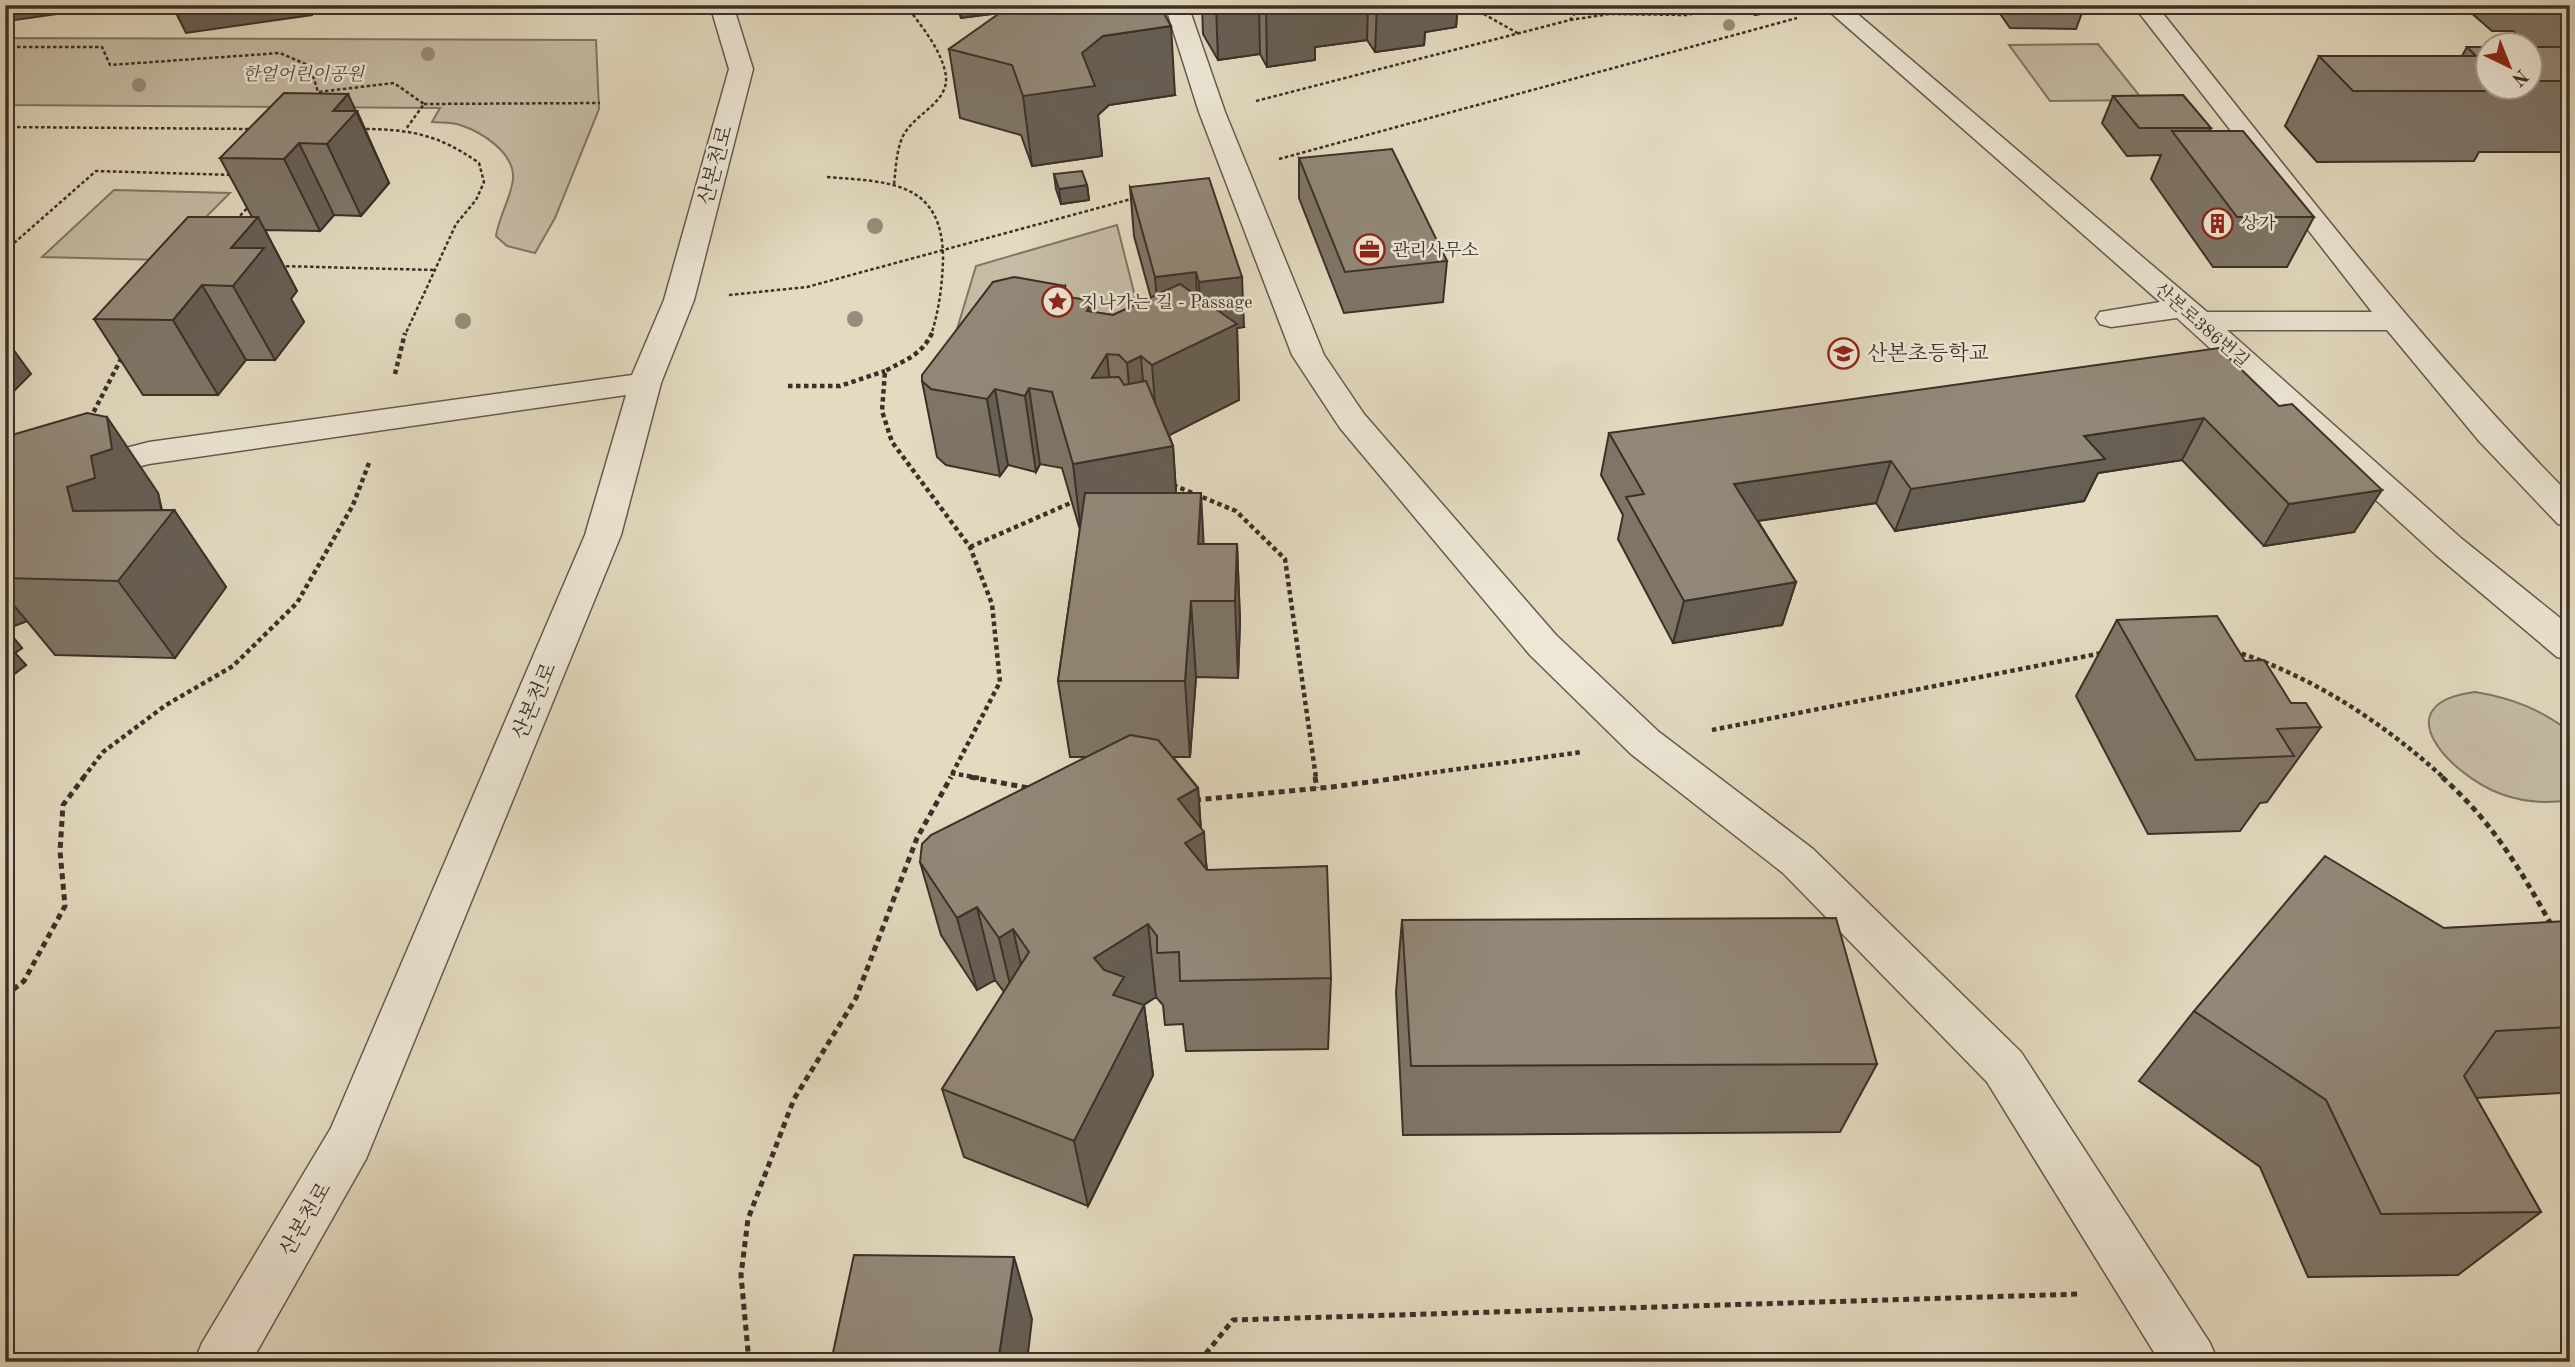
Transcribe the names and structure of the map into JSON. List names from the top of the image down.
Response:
{
  "streets": {
    "street": ["산본천로", "산본로386번길"]
  },
  "parks": ["한얼어린이공원"],
  "places": {
    "building": ["상가"],
    "office": ["관리사무소"],
    "place": ["지나가는 길 - Passage"],
    "school or university": ["산본초등학교"]
  },
  "north": "bottom right"
}
